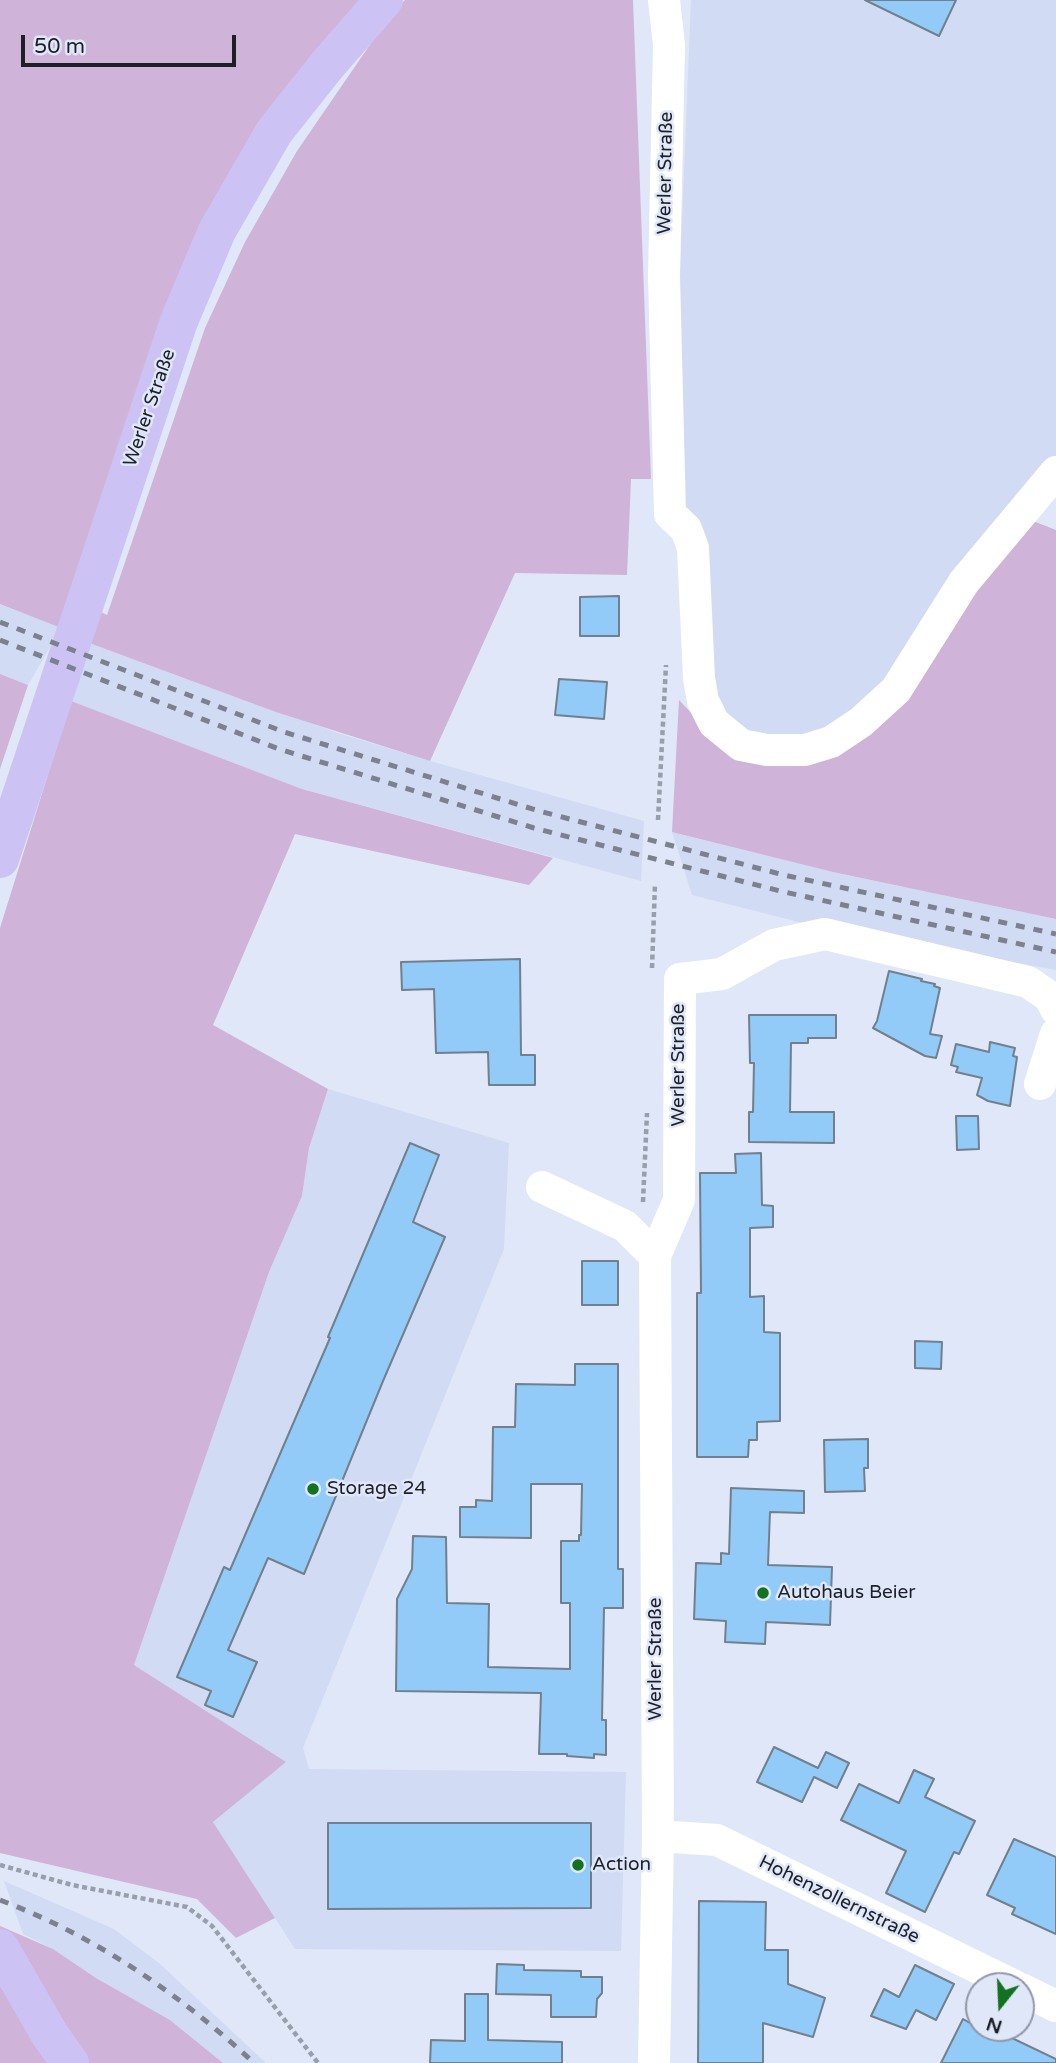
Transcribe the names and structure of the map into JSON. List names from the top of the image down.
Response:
{
  "streets": {
    "main road": ["Werler Straße"],
    "street": ["Hohenzollernstraße"]
  },
  "crossings": [
    ["Werler Straße", "Hohenzollernstraße"]
  ],
  "places": ["Storage 24", "Autohaus Beier", "Action"],
  "scale_bar": "50 m",
  "north": "bottom"
}
